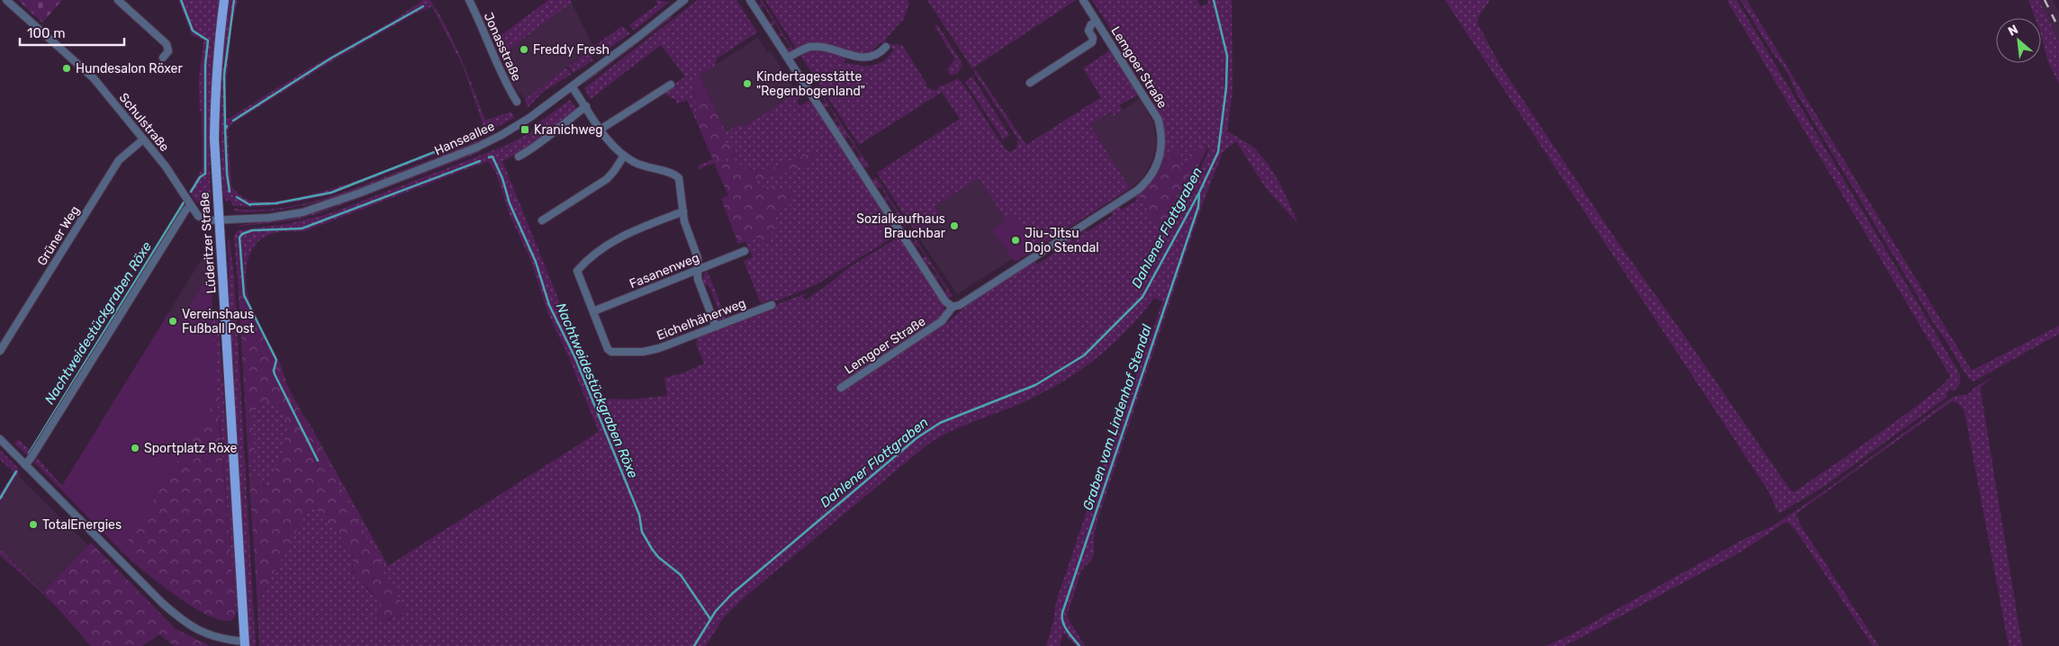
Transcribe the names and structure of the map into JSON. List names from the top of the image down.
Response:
{
  "streets": {
    "main road": ["Lüderitzer Straße"],
    "street": [
      "Jonasstraße",
      "Lemgoer Straße",
      "Schulstraße",
      "Hanseallee",
      "Grüner Weg",
      "Fasanenweg",
      "Eichelhäherweg"
    ]
  },
  "crossings": [
    ["Schulstraße", "Hanseallee"],
    ["Schulstraße", "Grüner Weg"],
    ["Schulstraße", "Lüderitzer Straße"],
    ["Hanseallee", "Lüderitzer Straße"],
    ["Fasanenweg", "Eichelhäherweg"]
  ],
  "water": ["Dahlener Flottgraben", "Nachtweidestückgraben Röxe", "Graben vom Lindenhof Stendal"],
  "places": {
    "other": [
      "Freddy Fresh",
      "Hundesalon Röxer",
      "Kindertagesstätte \"Regenbogenland\"",
      "Sozialkaufhaus Brauchbar",
      "Jiu-Jitsu Dojo Stendal",
      "Vereinshaus Fußball Post",
      "Sportplatz Röxe",
      "TotalEnergies"
    ],
    "transit": ["Kranichweg"]
  },
  "scale_bar": "100 m",
  "north": "top left"
}
